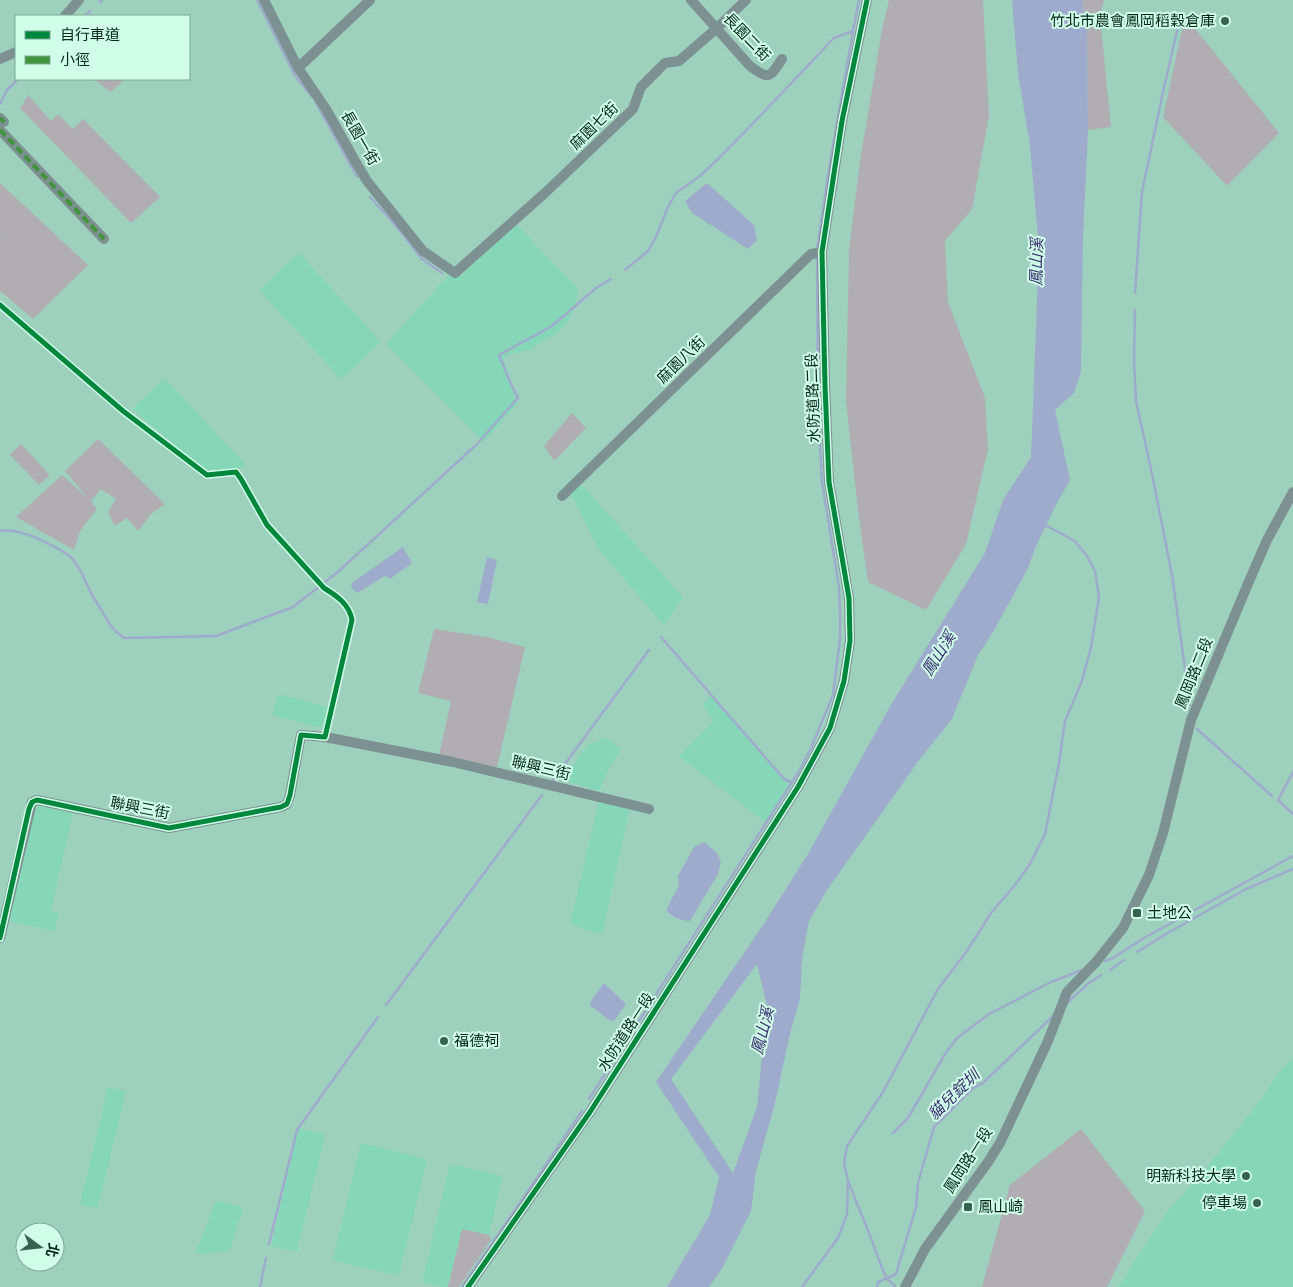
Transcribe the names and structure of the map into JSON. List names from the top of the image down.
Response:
{
  "streets": {
    "street": [
      "長園二街",
      "麻園七街",
      "長園一街",
      "麻園八街",
      "水防道路二段",
      "鳳岡路二段",
      "聯興三街",
      "水防道路一段",
      "鳳岡路一段"
    ]
  },
  "crossings": [
    ["長園二街", "麻園七街"],
    ["麻園七街", "長園一街"],
    ["麻園八街", "水防道路二段"],
    ["水防道路二段", "水防道路一段"],
    ["鳳岡路二段", "鳳岡路一段"]
  ],
  "water": ["鳳山溪", "貓兒錠圳"],
  "places": {
    "other": [
      "竹北市農會鳳岡稻穀倉庫",
      "福德祠",
      "明新科技大學",
      "停車場"
    ],
    "transit": ["土地公", "鳳山崎"]
  },
  "legend": ["自行車道", "小徑"],
  "north": "right"
}
